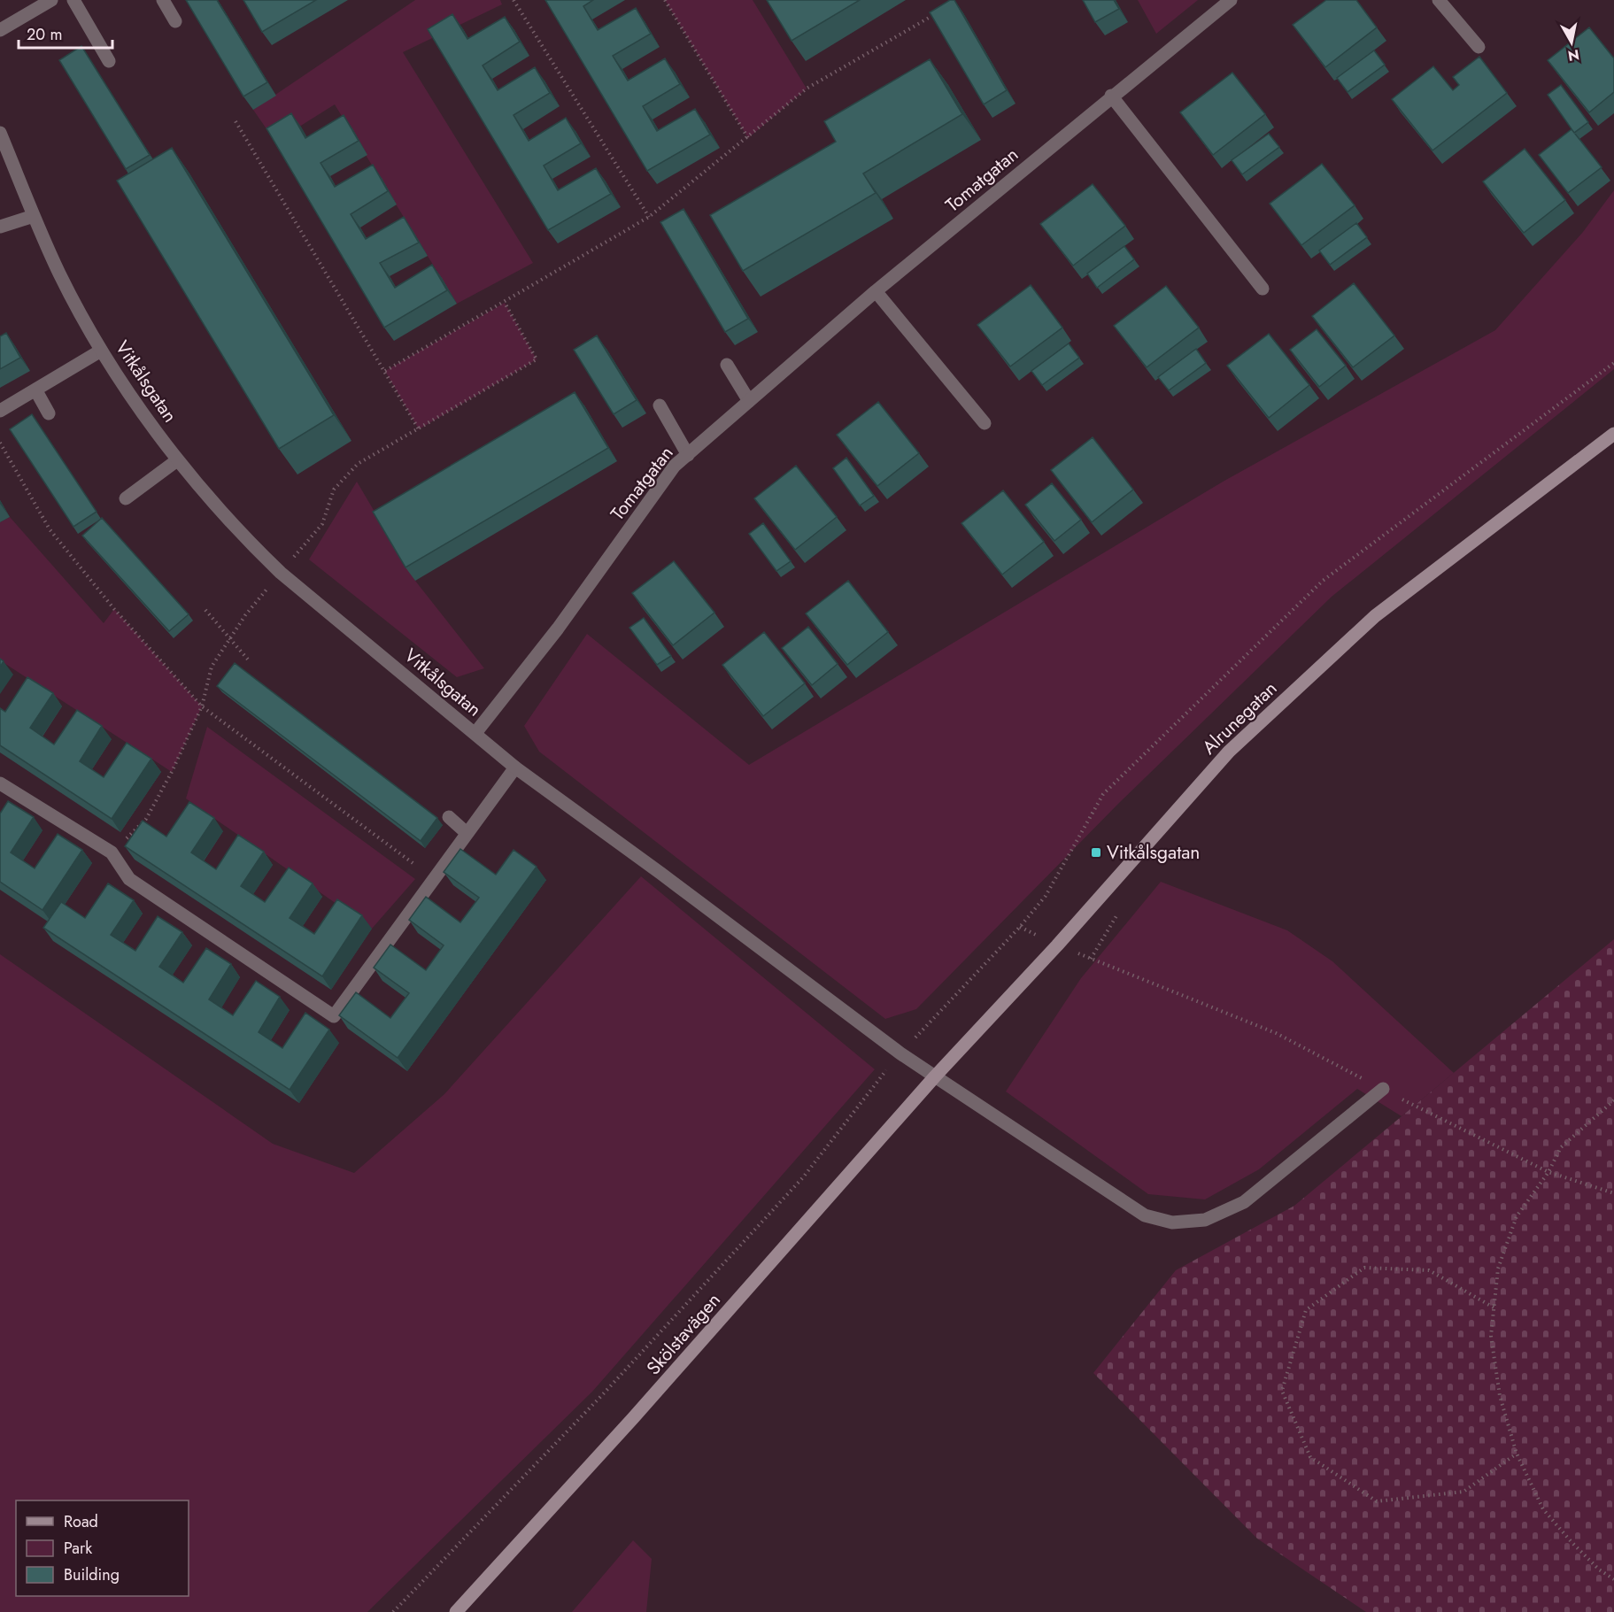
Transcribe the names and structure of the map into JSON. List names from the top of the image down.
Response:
{
  "streets": {
    "street": [
      "Tomatgatan",
      "Vitkålsgatan",
      "Alrunegatan",
      "Skölstavägen"
    ]
  },
  "crossings": [
    ["Tomatgatan", "Vitkålsgatan"],
    ["Vitkålsgatan", "Alrunegatan"],
    ["Vitkålsgatan", "Skölstavägen"],
    ["Alrunegatan", "Skölstavägen"]
  ],
  "places": {
    "transit": ["Vitkålsgatan"]
  },
  "legend": ["Road", "Park", "Building"],
  "scale_bar": "20 m",
  "north": "bottom"
}
